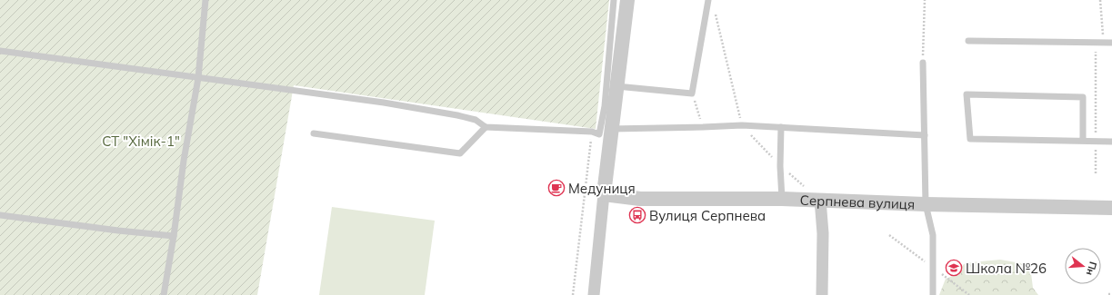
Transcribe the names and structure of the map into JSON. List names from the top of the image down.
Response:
{
  "streets": {
    "street": ["Серпнева вулиця"]
  },
  "parks": ["СТ \"Хімік-1\""],
  "places": {
    "cafe": ["Медуниця"],
    "bus stop": ["Вулиця Серпнева"],
    "school or university": ["Школа №26"]
  },
  "north": "right"
}
